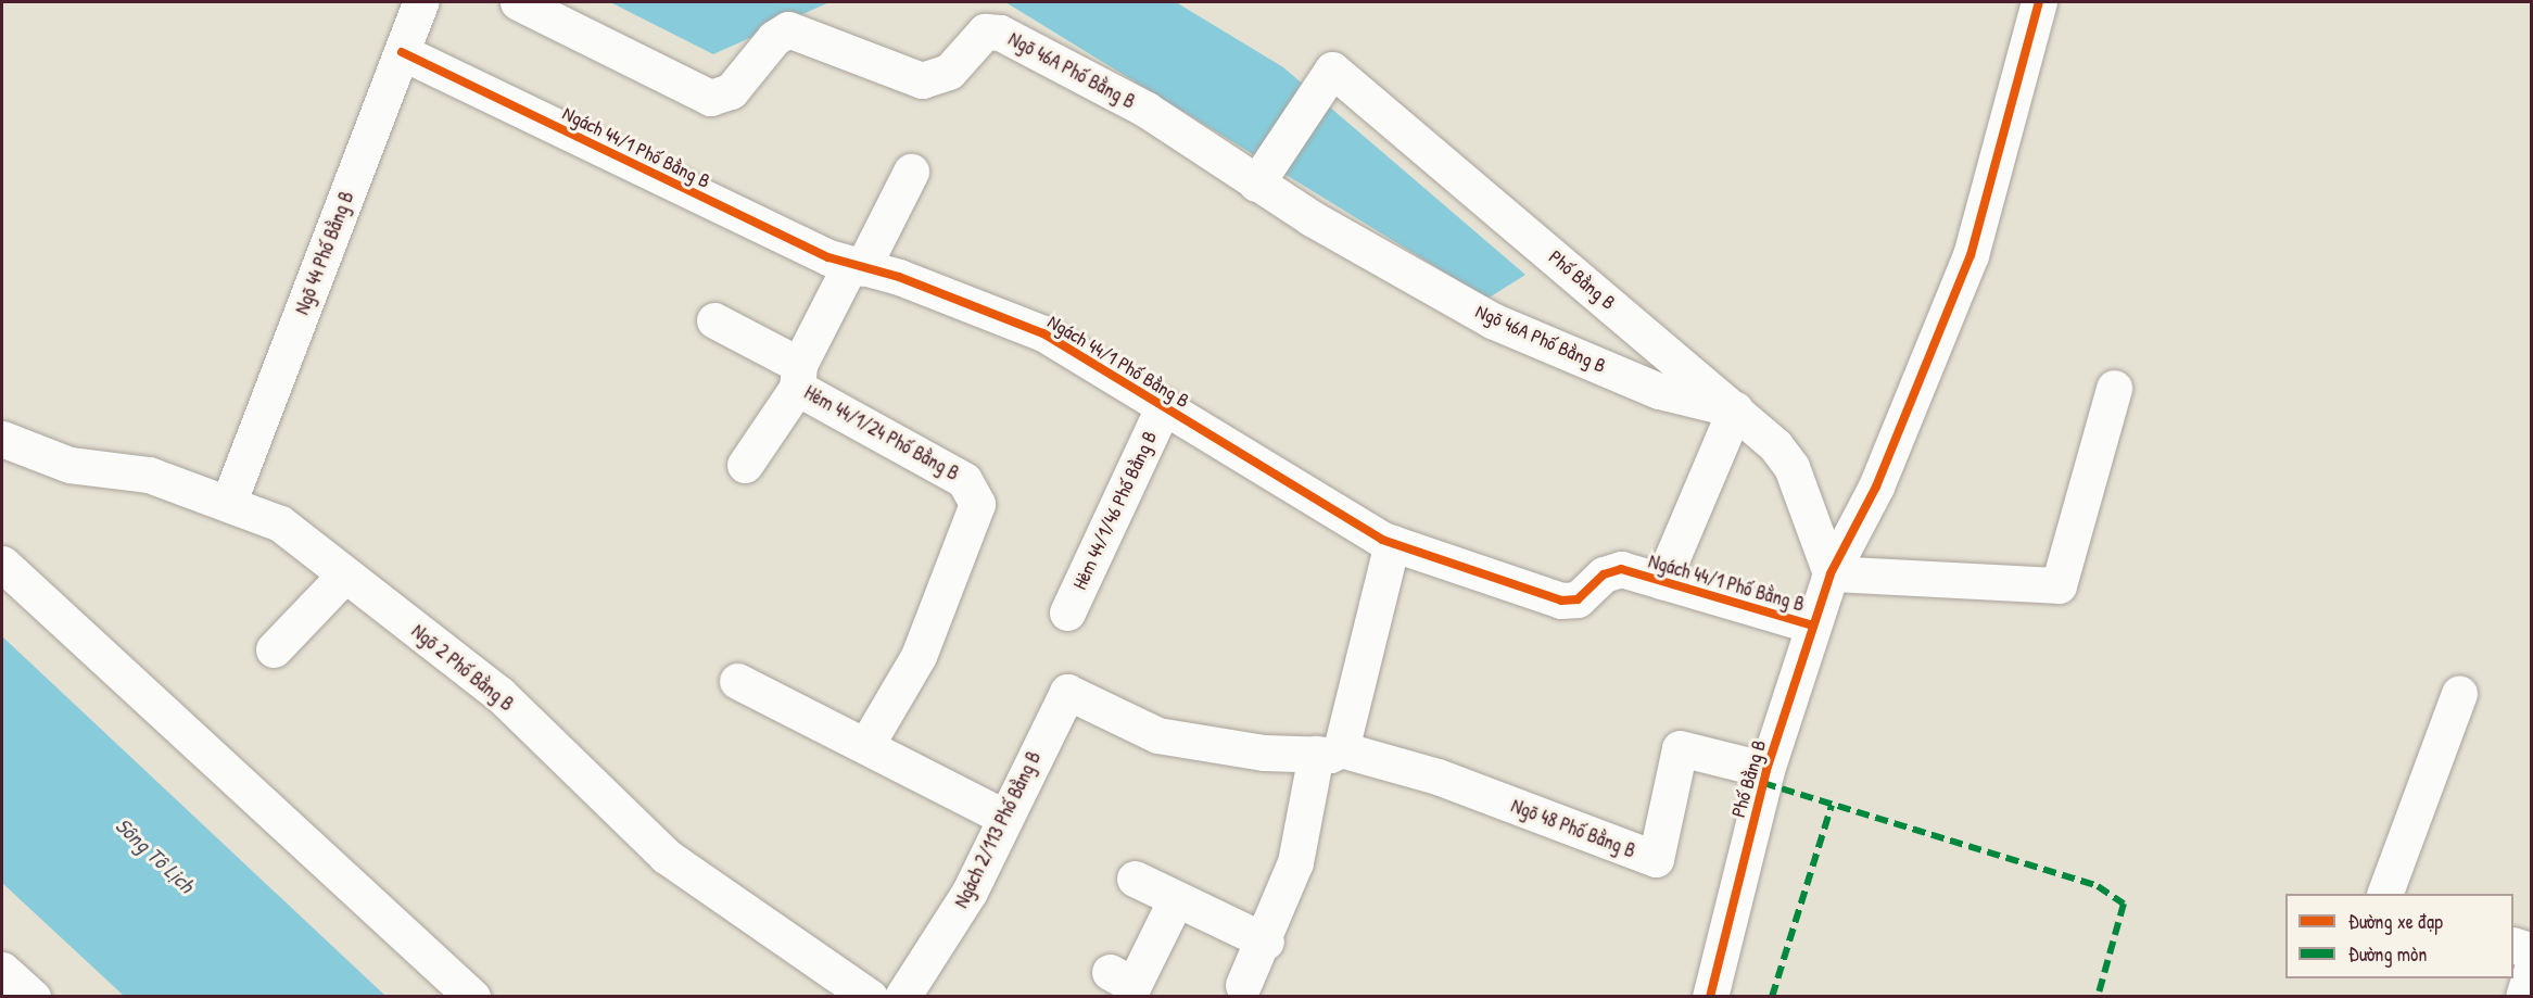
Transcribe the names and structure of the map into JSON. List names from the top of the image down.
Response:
{
  "streets": {
    "street": [
      "Ngõ 46A Phố Bằng B",
      "Ngách 44/1 Phố Bằng B",
      "Ngõ 44 Phố Bằng B",
      "Phố Bằng B",
      "Hẻm 44/1/24 Phố Bằng B",
      "Hẻm 44/1/46 Phố Bằng B",
      "Ngõ 2 Phố Bằng B",
      "Ngõ 48 Phố Bằng B",
      "Ngách 2/113 Phố Bằng B"
    ]
  },
  "crossings": [
    ["Ngõ 46A Phố Bằng B", "Phố Bằng B"],
    ["Ngách 44/1 Phố Bằng B", "Ngõ 44 Phố Bằng B"],
    ["Ngách 44/1 Phố Bằng B", "Phố Bằng B"],
    ["Ngách 44/1 Phố Bằng B", "Hẻm 44/1/24 Phố Bằng B"],
    ["Ngách 44/1 Phố Bằng B", "Hẻm 44/1/46 Phố Bằng B"],
    ["Ngõ 44 Phố Bằng B", "Ngõ 2 Phố Bằng B"],
    ["Phố Bằng B", "Ngõ 48 Phố Bằng B"],
    ["Ngõ 48 Phố Bằng B", "Ngách 2/113 Phố Bằng B"]
  ],
  "water": ["Sông Tô Lịch"],
  "legend": ["Đường xe đạp", "Đường mòn"]
}
